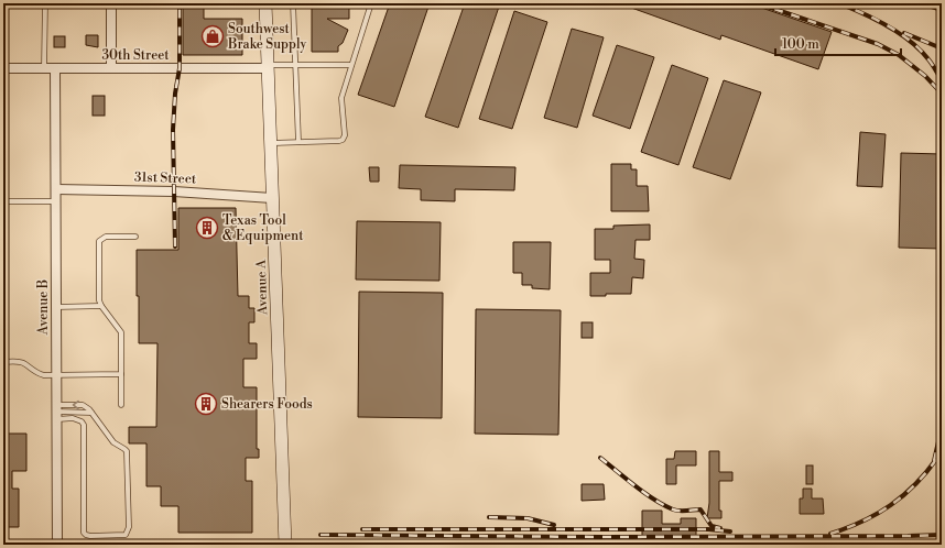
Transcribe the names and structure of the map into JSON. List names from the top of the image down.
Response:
{
  "streets": {
    "main road": ["Avenue A"],
    "street": ["30th Street", "31st Street", "Avenue B"]
  },
  "crossings": [
    ["30th Street", "Avenue A"],
    ["30th Street", "Avenue B"],
    ["31st Street", "Avenue A"],
    ["31st Street", "Avenue B"]
  ],
  "places": {
    "shop": ["Southwest Brake Supply"],
    "building": ["Texas Tool & Equipment", "Shearers Foods"]
  },
  "scale_bar": "100 m"
}
